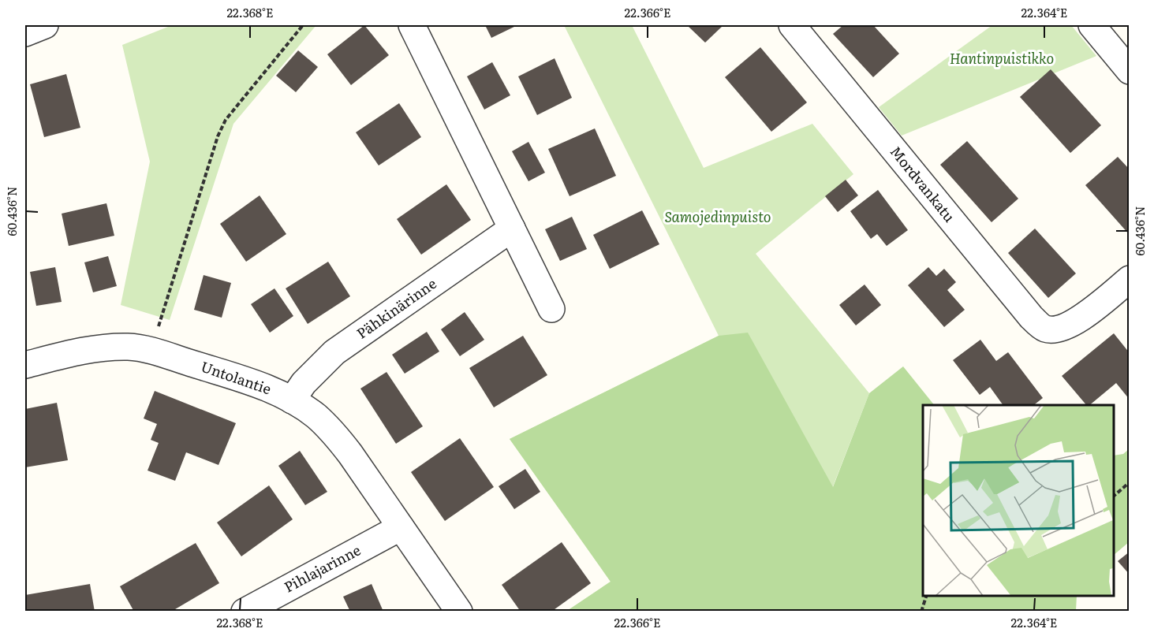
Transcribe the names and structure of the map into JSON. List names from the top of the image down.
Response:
{
  "streets": {
    "street": [
      "Mordvankatu",
      "Pähkinärinne",
      "Untolantie",
      "Pihlajarinne"
    ]
  },
  "crossings": [
    ["Pähkinärinne", "Untolantie"],
    ["Untolantie", "Pihlajarinne"]
  ],
  "parks": ["Hantinpuistikko", "Samojedinpuisto"],
  "coordinates": [
    "22.368°E",
    "22.366°E",
    "22.364°E",
    "60.436°N"
  ]
}
